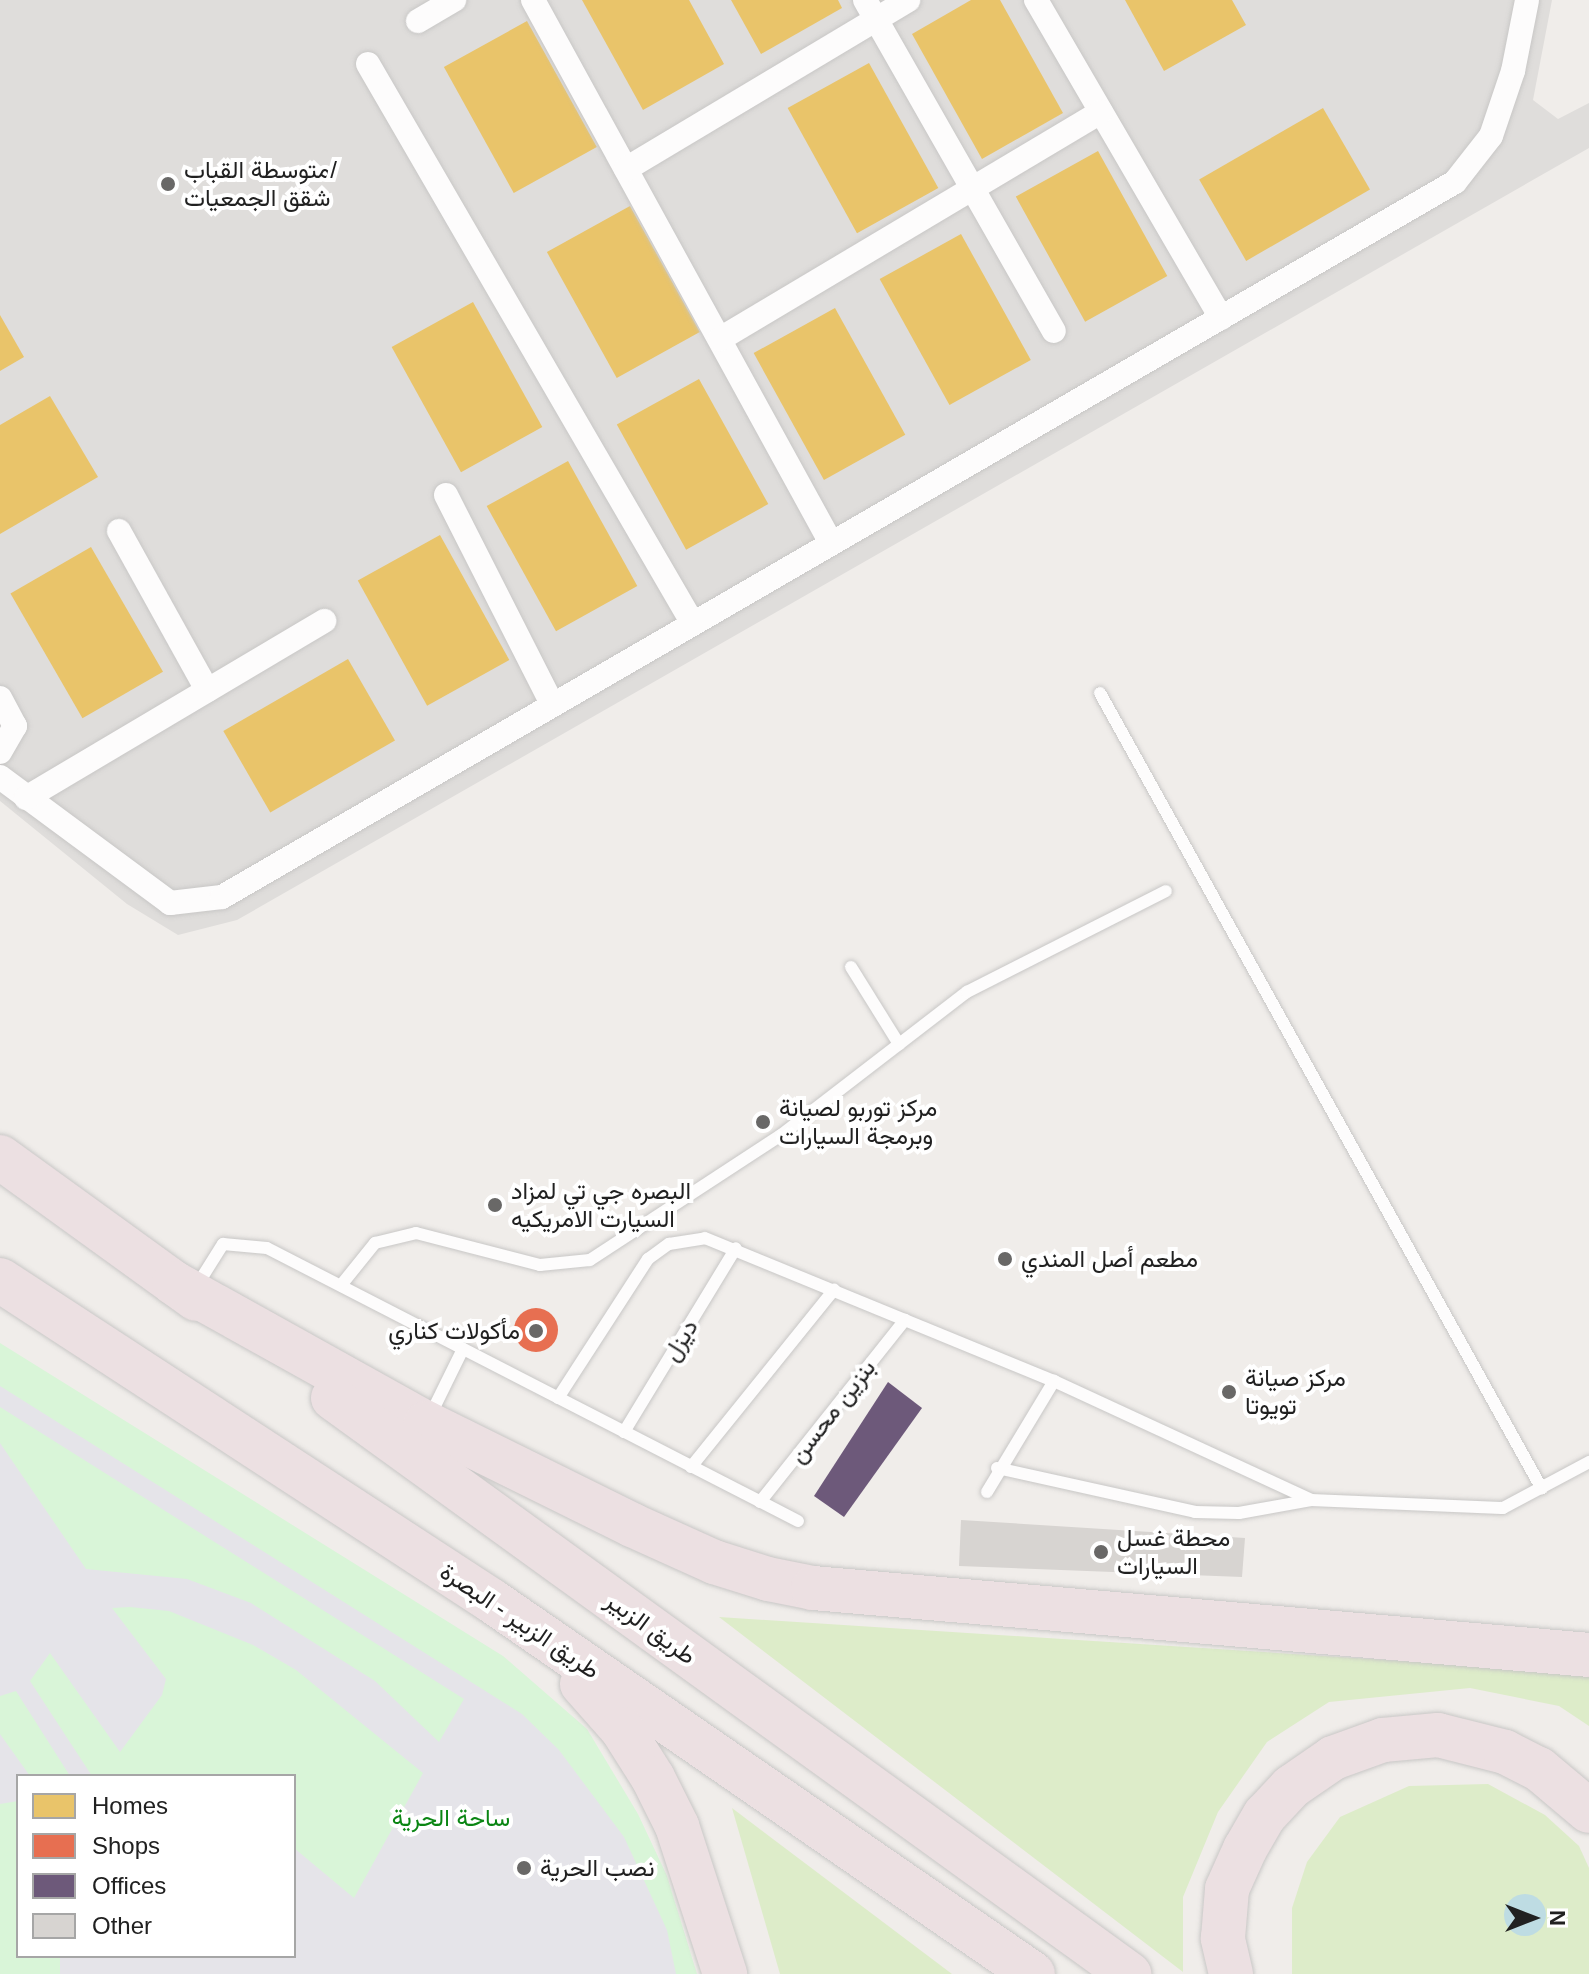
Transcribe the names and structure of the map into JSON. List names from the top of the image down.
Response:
{
  "streets": {
    "highway": ["طريق الزبير - البصرة", "طريق الزبير"],
    "lane": ["ديزل", "بنزين محسن"]
  },
  "parks": ["ساحة الحرية"],
  "places": [
    "متوسطة القباب/ شقق الجمعيات",
    "مركز توربو لصيانة وبرمجة السيارات",
    "البصره جي تي لمزاد السيارت الامريكيه",
    "مطعم أصل المندي",
    "مأكولات كناري",
    "مركز صيانة تويوتا",
    "محطة غسل السيارات",
    "نصب الحرية"
  ],
  "legend": [
    "Homes",
    "Shops",
    "Offices",
    "Other"
  ],
  "north": "right"
}
